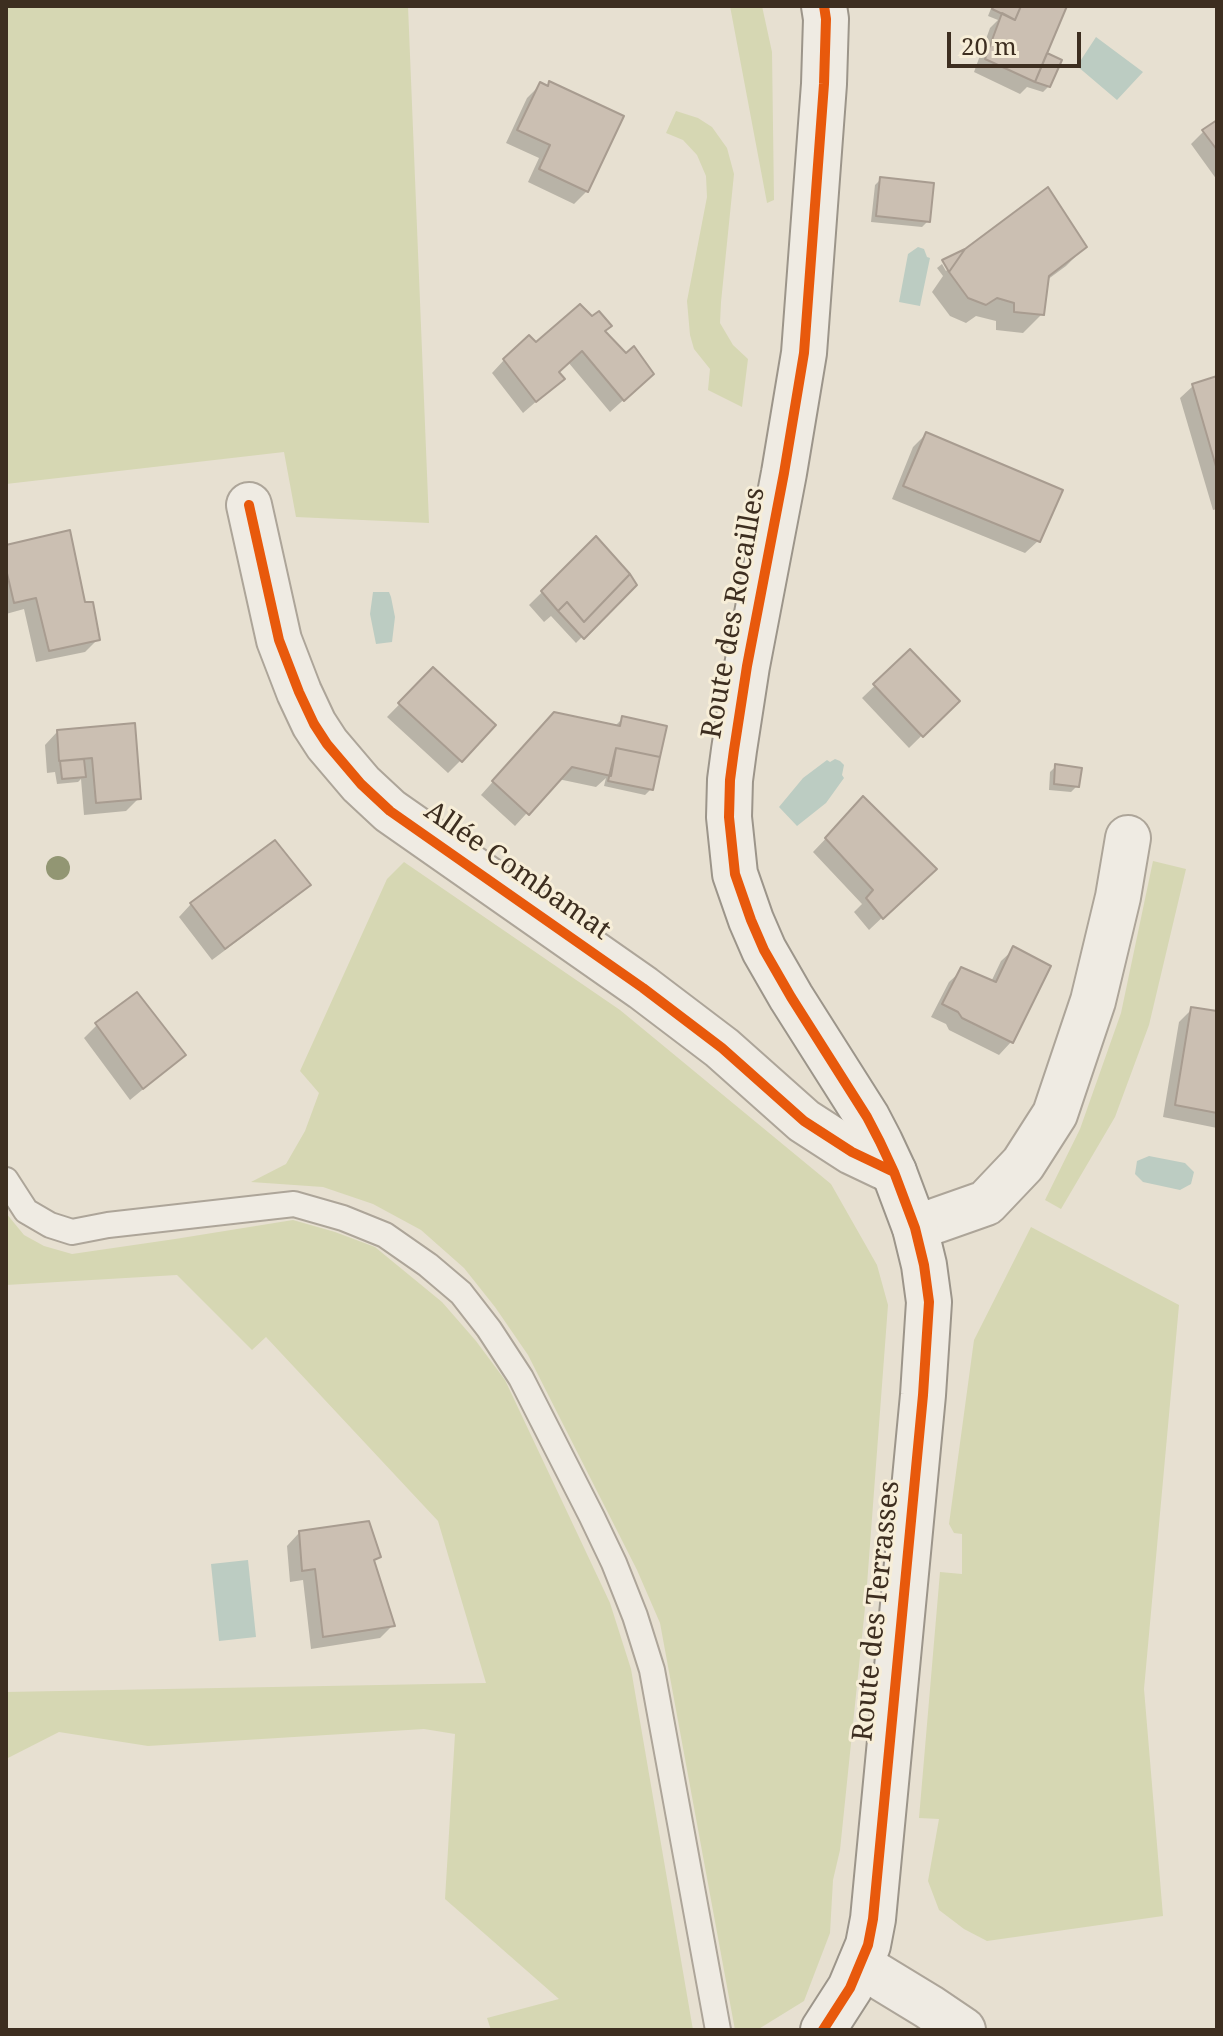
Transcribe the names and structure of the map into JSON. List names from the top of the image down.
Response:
{
  "streets": {
    "street": ["Route des Rocailles", "Allée Combamat", "Route des Terrasses"]
  },
  "crossings": [
    ["Route des Rocailles", "Allée Combamat"],
    ["Route des Rocailles", "Route des Terrasses"],
    ["Allée Combamat", "Route des Terrasses"]
  ],
  "scale_bar": "20 m"
}
